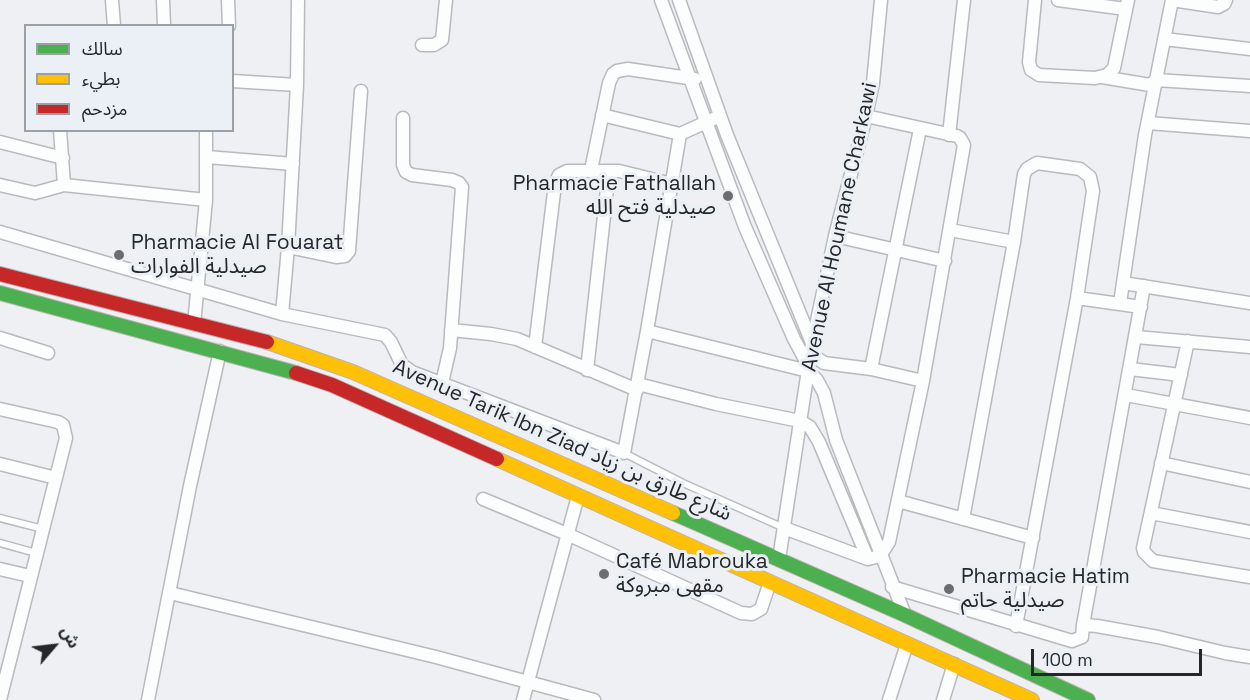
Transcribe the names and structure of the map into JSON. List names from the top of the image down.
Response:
{
  "streets": {
    "main road": ["Avenue Tarik Ibn Ziad شارع طارق بن زياد"],
    "street": ["Avenue Al Houmane Charkawi"]
  },
  "crossings": [
    ["Avenue Al Houmane Charkawi", "Avenue Tarik Ibn Ziad شارع طارق بن زياد"]
  ],
  "places": [
    "Pharmacie Fathallah صيدلية فتح الله",
    "Pharmacie Al Fouarat صيدلية الفوارات",
    "Café Mabrouka مقهى مبروكة",
    "Pharmacie Hatim صيدلية حاتم"
  ],
  "legend": ["سالك", "بطيء", "مزدحم"],
  "scale_bar": "100 m",
  "north": "top right"
}
